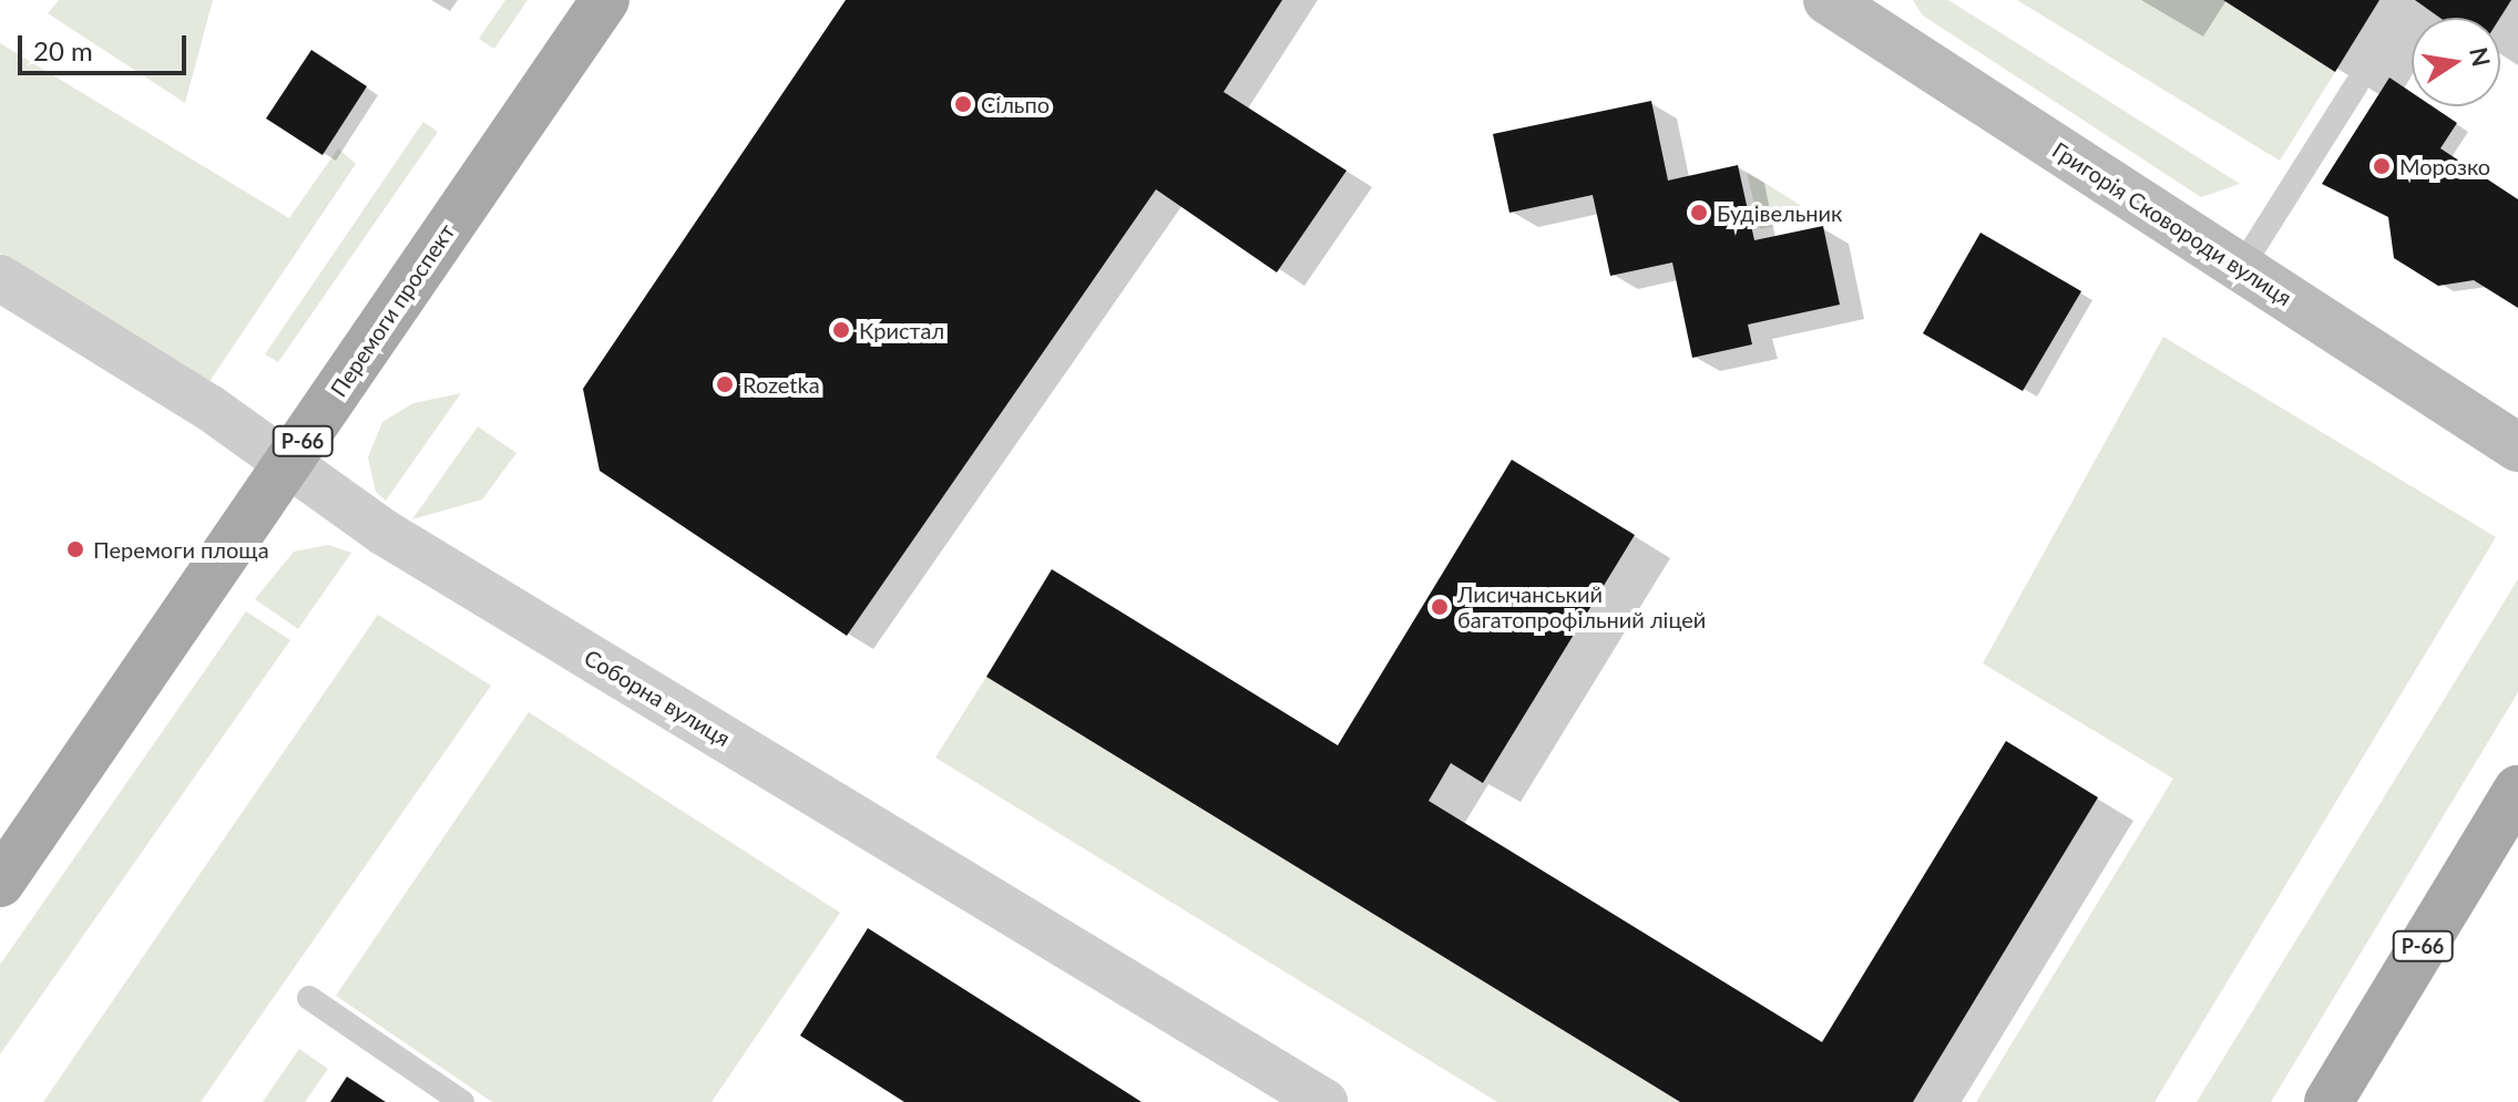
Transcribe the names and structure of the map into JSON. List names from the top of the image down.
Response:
{
  "streets": {
    "main road": ["Григорія Сковороди вулиця", "Перемоги проспект", "Р-66"],
    "street": ["Соборна вулиця"]
  },
  "crossings": [
    ["Перемоги проспект", "Соборна вулиця"]
  ],
  "places": [
    "Сiльпо",
    "Морозко",
    "Будівельник",
    "Кристал",
    "Rozetka",
    "Перемоги площа",
    "Лисичанський багатопрофільний ліцей"
  ],
  "scale_bar": "20 m",
  "north": "right"
}
